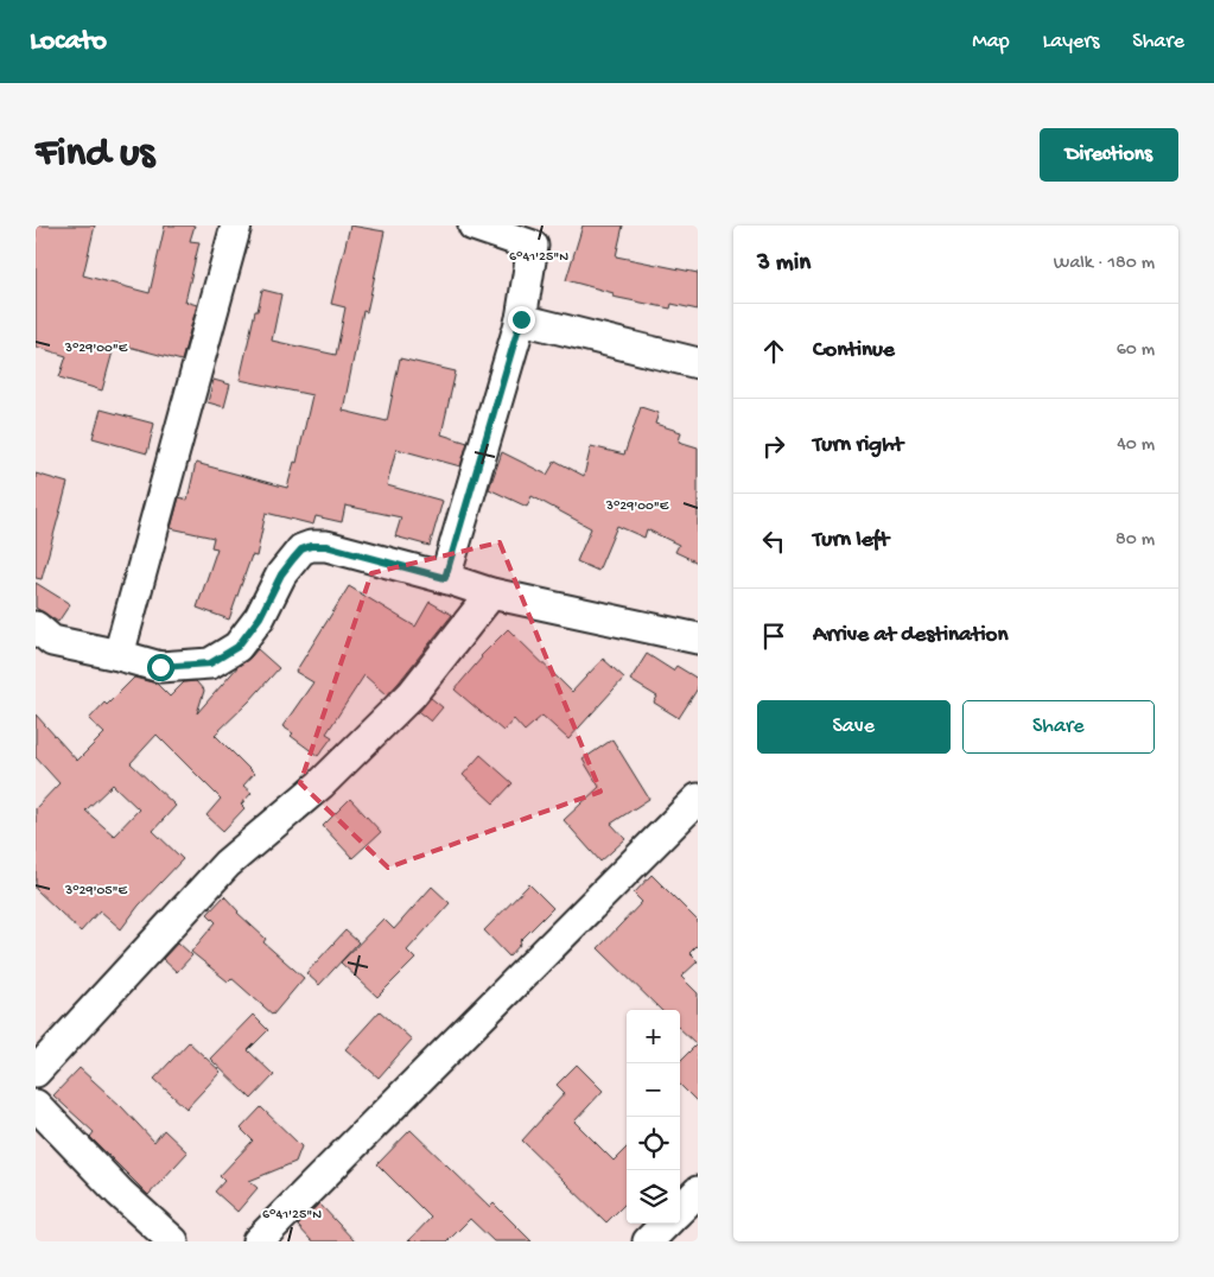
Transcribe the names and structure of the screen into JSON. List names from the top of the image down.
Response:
{
  "page": {
    "header": "Locato",
    "nav": ["Map", "Layers", "Share"],
    "buttons": [
      "Directions",
      ["Save", "Share"]
    ],
    "title": "Find us",
    "heading": ["3 min", "Walk · 180 m"],
    "list": [
      ["Continue", "60 m"],
      ["Turn right", "40 m"],
      ["Turn left", "80 m"],
      "Arrive at destination"
    ],
    "map_buttons": ["+", "−"]
  },
  "coordinates": ["6°41'25\"N", "3°29'00\"E", "3°29'05\"E"]
}
